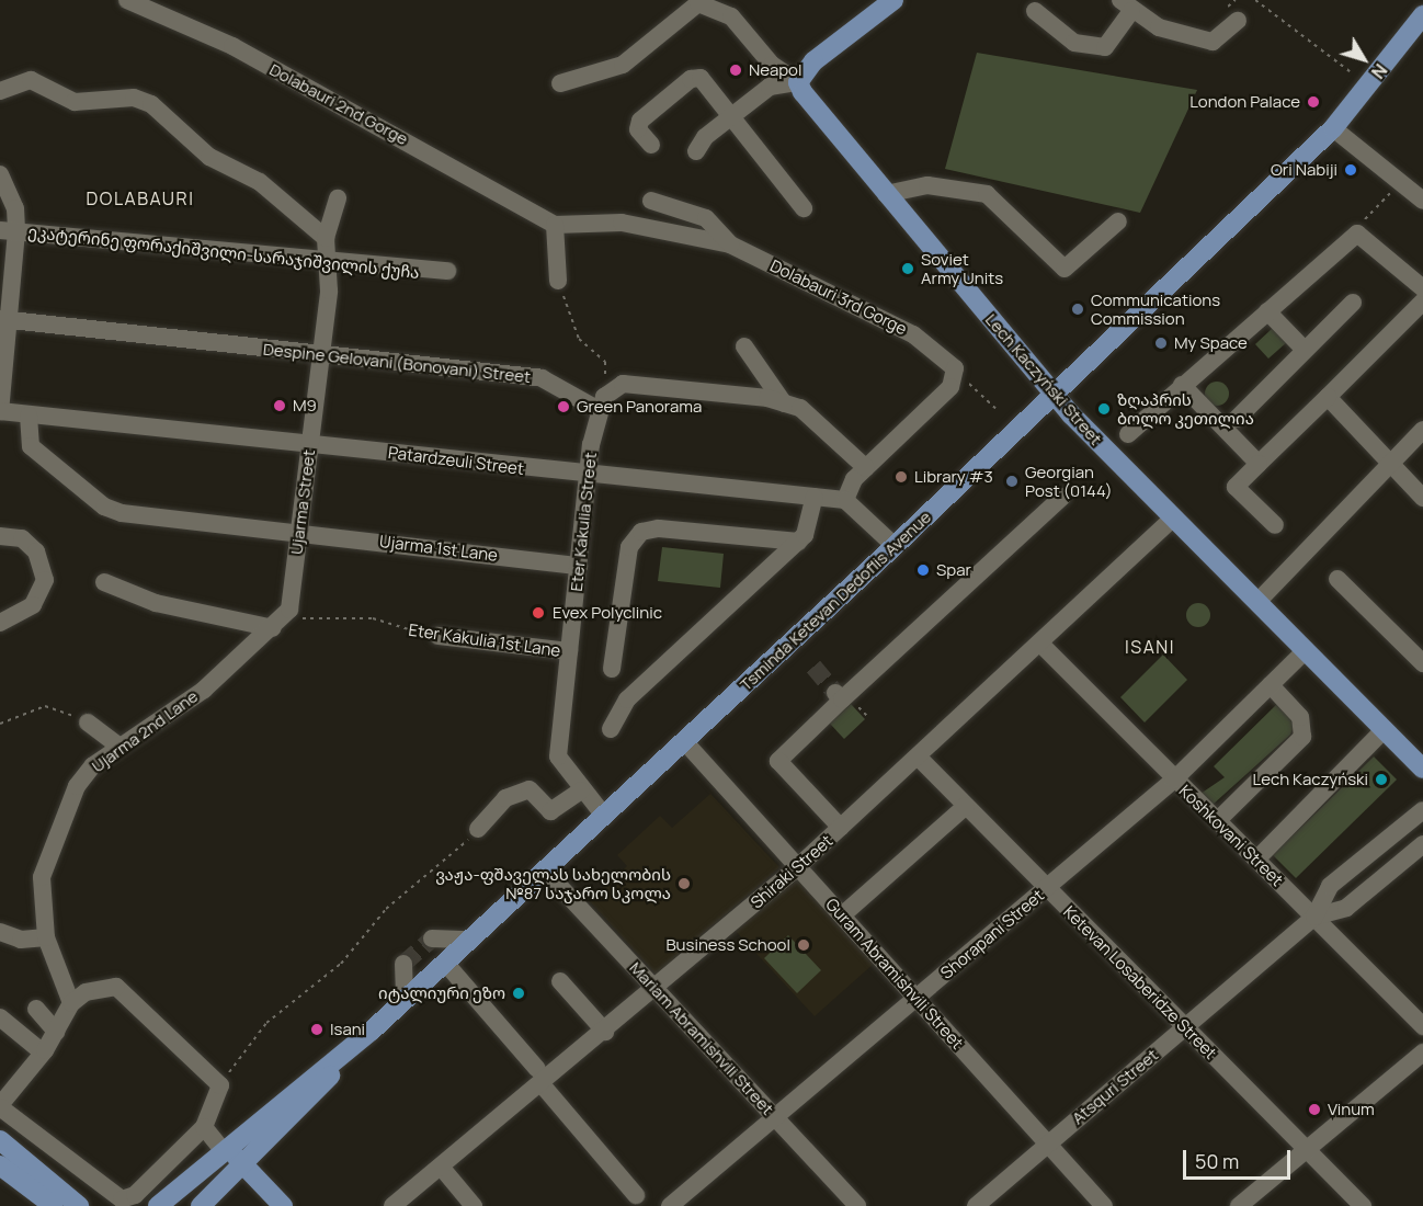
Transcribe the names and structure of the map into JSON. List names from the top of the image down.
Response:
{
  "streets": {
    "main road": ["Lech Kaczyński Street", "Tsminda Ketevan Dedoflis Avenue"],
    "street": [
      "Dolabauri 2nd Gorge",
      "ეკატერინე ფორაქიშვილი-სარაჯიშვილის ქუჩა",
      "Dolabauri 3rd Gorge",
      "Despine Gelovani (Bonovani) Street",
      "Patardzeuli Street",
      "Ujarma Street",
      "Eter Kakulia Street",
      "Ujarma 1st Lane",
      "Eter Kakulia 1st Lane",
      "Ujarma 2nd Lane",
      "Koshkovani Street",
      "Shiraki Street",
      "Shorapani Street",
      "Guram Abramishvili Street",
      "Ketevan Losaberidze Street",
      "Mariam Abramishvili Street",
      "Atsquri Street"
    ]
  },
  "crossings": [
    ["Dolabauri 2nd Gorge", "Dolabauri 3rd Gorge"],
    ["ეკატერინე ფორაქიშვილი-სარაჯიშვილის ქუჩა", "Ujarma Street"],
    ["Despine Gelovani (Bonovani) Street", "Ujarma Street"],
    ["Despine Gelovani (Bonovani) Street", "Eter Kakulia Street"],
    ["Lech Kaczyński Street", "Tsminda Ketevan Dedoflis Avenue"],
    ["Lech Kaczyński Street", "Shiraki Street"],
    ["Lech Kaczyński Street", "Shorapani Street"],
    ["Patardzeuli Street", "Ujarma Street"],
    ["Patardzeuli Street", "Eter Kakulia Street"],
    ["Patardzeuli Street", "Ujarma 1st Lane"],
    ["Ujarma Street", "Ujarma 1st Lane"],
    ["Ujarma Street", "Eter Kakulia 1st Lane"],
    ["Ujarma Street", "Ujarma 2nd Lane"],
    ["Eter Kakulia Street", "Ujarma 1st Lane"],
    ["Eter Kakulia Street", "Tsminda Ketevan Dedoflis Avenue"],
    ["Eter Kakulia Street", "Eter Kakulia 1st Lane"],
    ["Tsminda Ketevan Dedoflis Avenue", "Guram Abramishvili Street"],
    ["Tsminda Ketevan Dedoflis Avenue", "Mariam Abramishvili Street"],
    ["Eter Kakulia 1st Lane", "Ujarma 2nd Lane"],
    ["Koshkovani Street", "Shiraki Street"],
    ["Koshkovani Street", "Shorapani Street"],
    ["Koshkovani Street", "Atsquri Street"],
    ["Shiraki Street", "Guram Abramishvili Street"],
    ["Shiraki Street", "Ketevan Losaberidze Street"],
    ["Shiraki Street", "Mariam Abramishvili Street"],
    ["Shorapani Street", "Guram Abramishvili Street"],
    ["Shorapani Street", "Ketevan Losaberidze Street"],
    ["Shorapani Street", "Mariam Abramishvili Street"],
    ["Guram Abramishvili Street", "Atsquri Street"],
    ["Ketevan Losaberidze Street", "Atsquri Street"]
  ],
  "districts": ["DOLABAURI", "ISANI"],
  "places": [
    "Neapol",
    "London Palace",
    "Ori Nabiji",
    "Soviet Army Units",
    "Communications Commission",
    "My Space",
    "M9",
    "Green Panorama",
    "ზღაპრის ბოლო კეთილია",
    "Library #3",
    "Georgian Post (0144)",
    "Spar",
    "Evex Polyclinic",
    "Lech Kaczyński",
    "ვაჟა-ფშაველას სახელობის №87 საჯარო სკოლა",
    "Business School",
    "იტალიური ეზო",
    "Isani",
    "Vinum"
  ],
  "scale_bar": "50 m",
  "north": "bottom right"
}
